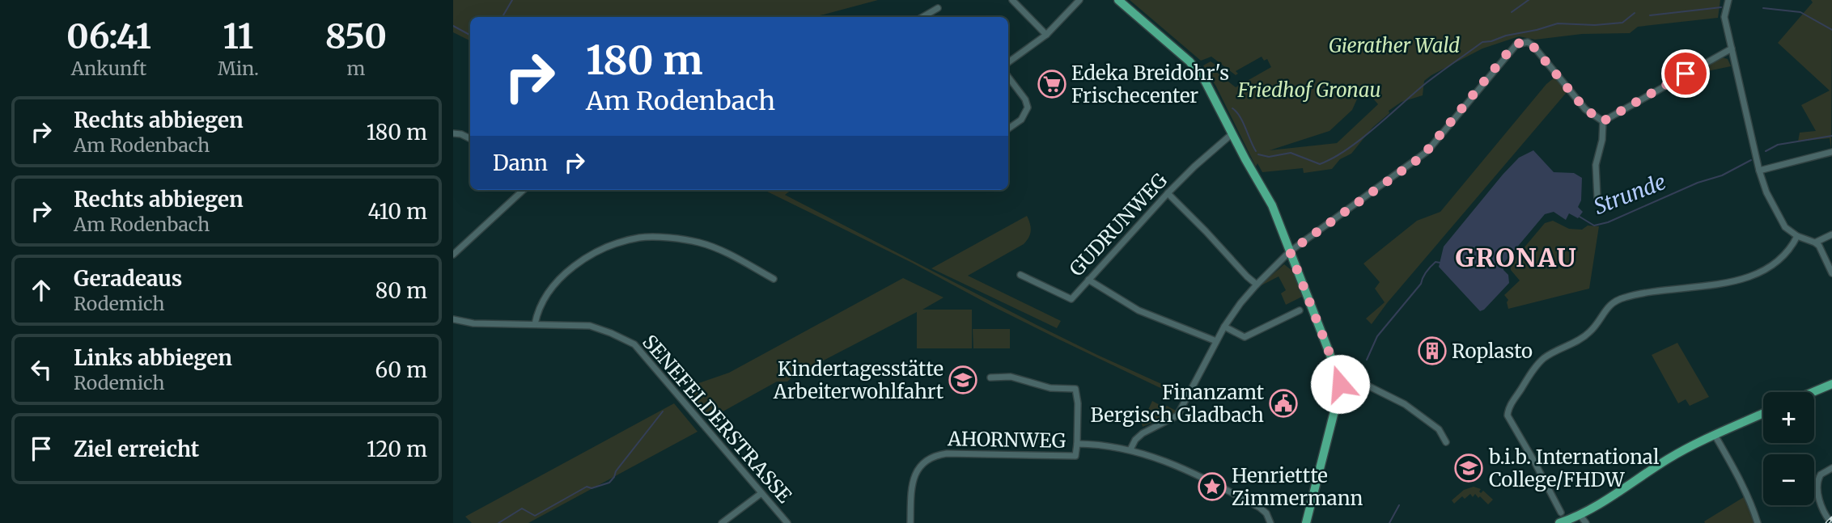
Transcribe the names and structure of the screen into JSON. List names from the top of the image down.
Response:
{
  "streets": {
    "street": ["GUDRUNWEG", "SENEFELDERSTRASSE", "AHORNWEG"]
  },
  "districts": ["GRONAU"],
  "water": ["Strunde"],
  "parks": ["Gierather Wald", "Friedhof Gronau"],
  "places": {
    "supermarket": ["Edeka Breidohr's Frischecenter"],
    "building": ["Roplasto"],
    "school or university": ["Kindertagesstätte Arbeiterwohlfahrt", "b.i.b. International College/FHDW"],
    "public building": ["Finanzamt Bergisch Gladbach"],
    "place": ["Henriettte Zimmermann"]
  },
  "page": {
    "eta": [
      "06:41",
      "Ankunft",
      "11",
      "Min.",
      "850",
      "m"
    ],
    "turn": ["180 m", "Am Rodenbach"],
    "list": [
      {
        "name": "Rechts abbiegen",
        "note": "Am Rodenbach",
        "value": "180 m"
      },
      {
        "name": "Rechts abbiegen",
        "note": "Am Rodenbach",
        "value": "410 m"
      },
      {
        "name": "Geradeaus",
        "note": "Rodemich",
        "value": "80 m"
      },
      {
        "name": "Links abbiegen",
        "note": "Rodemich",
        "value": "60 m"
      },
      {
        "name": "Ziel erreicht",
        "value": "120 m"
      }
    ],
    "then": "Dann",
    "map_buttons": ["+", "−"]
  }
}
